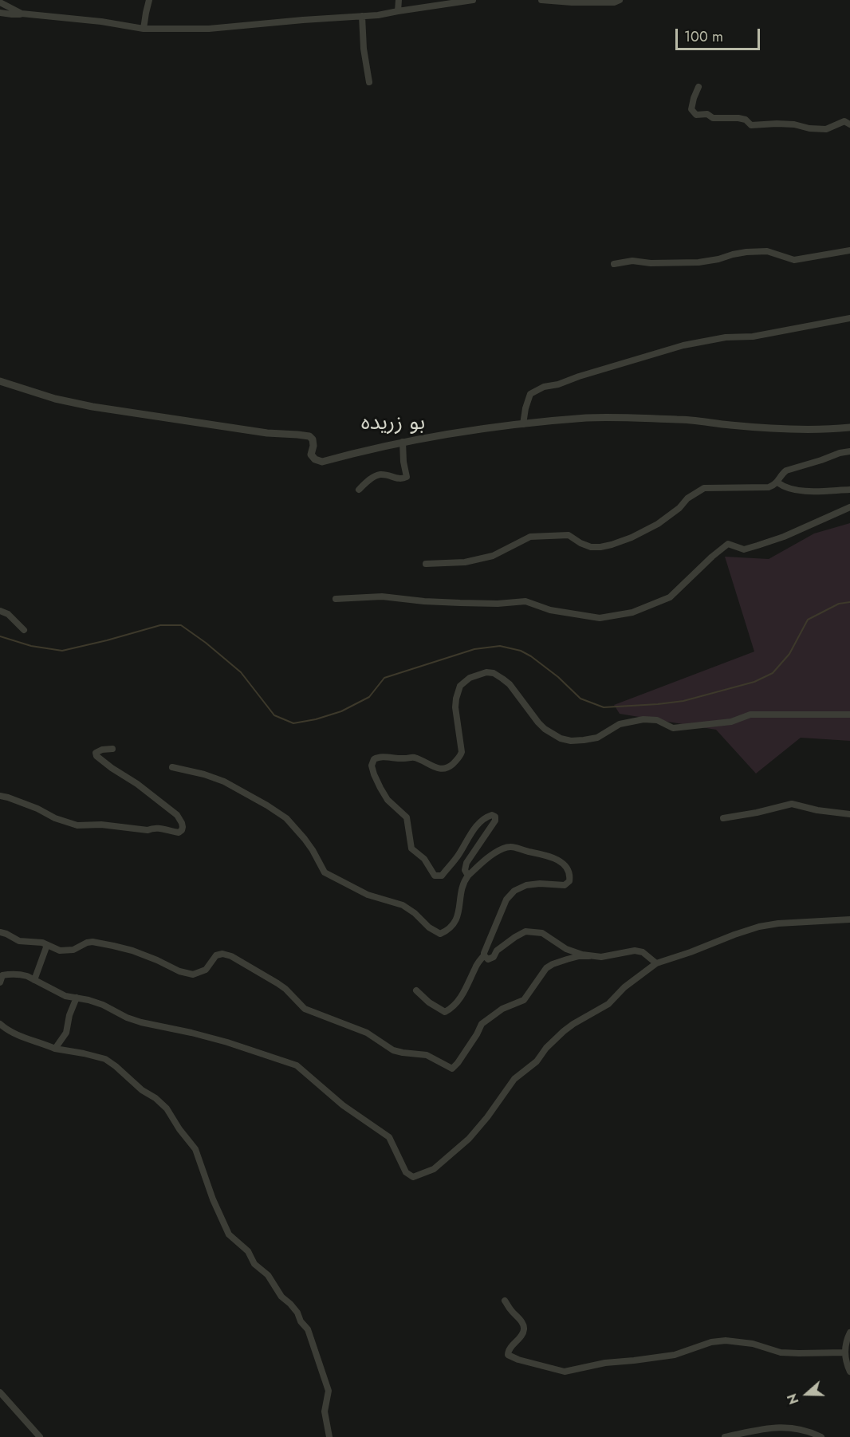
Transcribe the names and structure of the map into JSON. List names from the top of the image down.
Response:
{
  "districts": ["بو زريده"],
  "scale_bar": "100 m",
  "north": "left"
}
